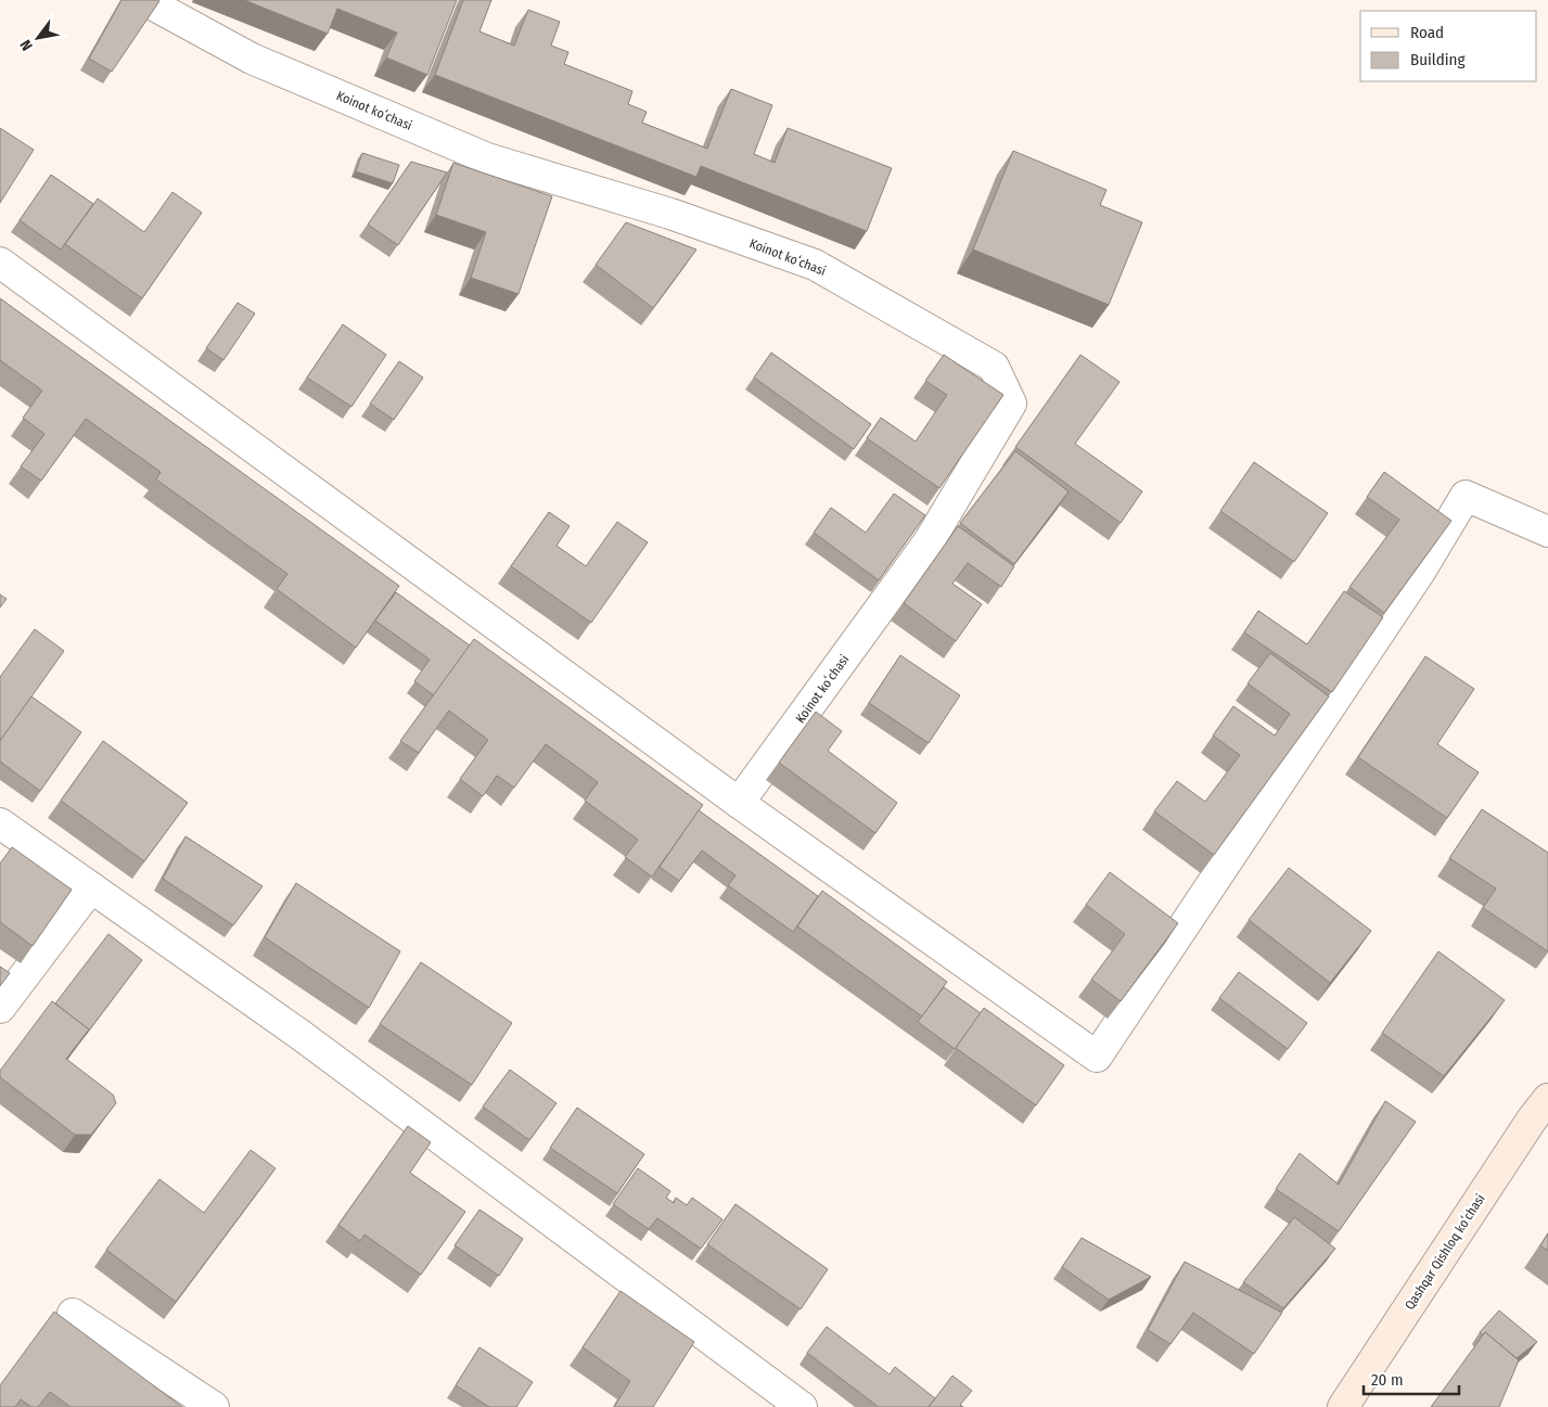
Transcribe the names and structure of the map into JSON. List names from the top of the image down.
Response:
{
  "streets": {
    "main road": ["Qashqar Qishloq koʻchasi"],
    "street": ["Koinot koʻchasi"]
  },
  "legend": ["Road", "Building"],
  "scale_bar": "20 m",
  "north": "bottom left"
}
